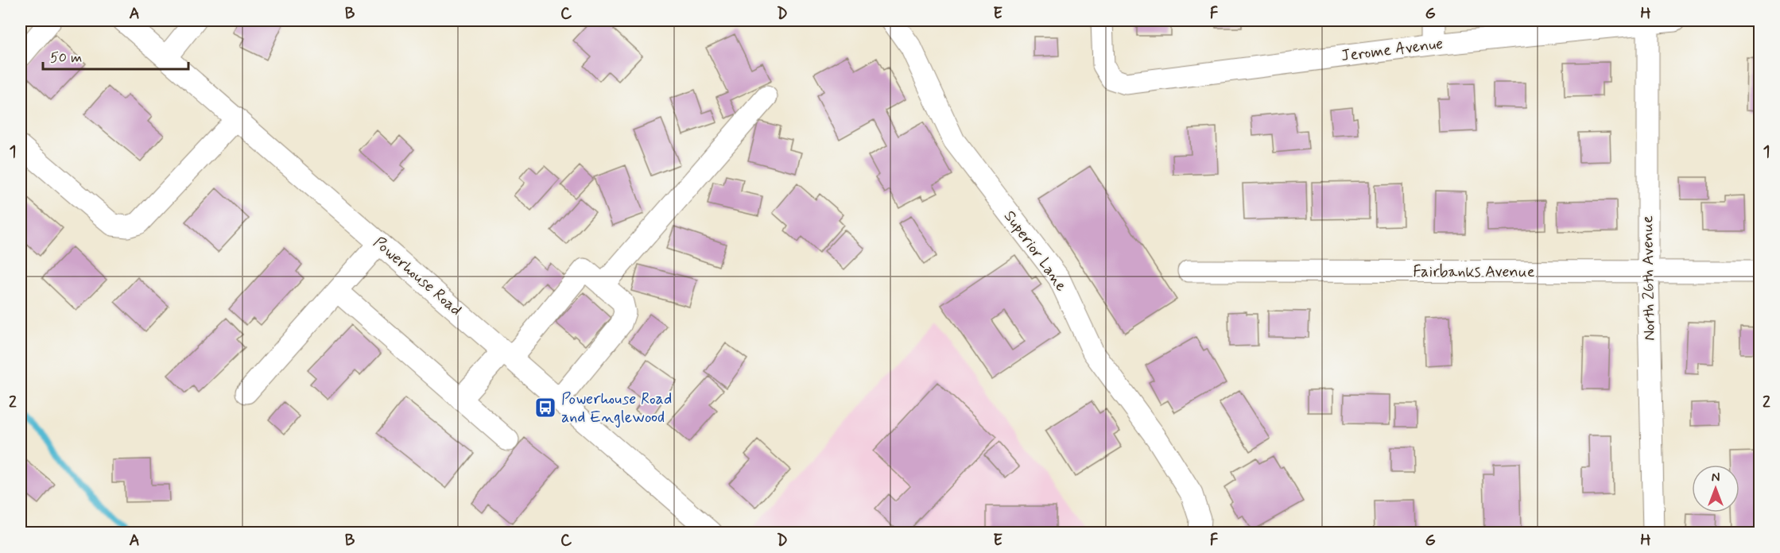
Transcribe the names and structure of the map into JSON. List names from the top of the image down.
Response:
{
  "streets": {
    "street": [
      "Jerome Avenue",
      "Superior Lane",
      "Fairbanks Avenue",
      "Powerhouse Road",
      "North 26th Avenue"
    ]
  },
  "crossings": [
    ["Jerome Avenue", "North 26th Avenue"],
    ["Fairbanks Avenue", "North 26th Avenue"]
  ],
  "places": {
    "bus stop": ["Powerhouse Road and Englewood"]
  },
  "scale_bar": "50 m",
  "north": "top",
  "grid": {
    "columns": [
      "A",
      "B",
      "C",
      "D",
      "E",
      "F",
      "G",
      "H"
    ],
    "rows": ["1", "2"]
  }
}
